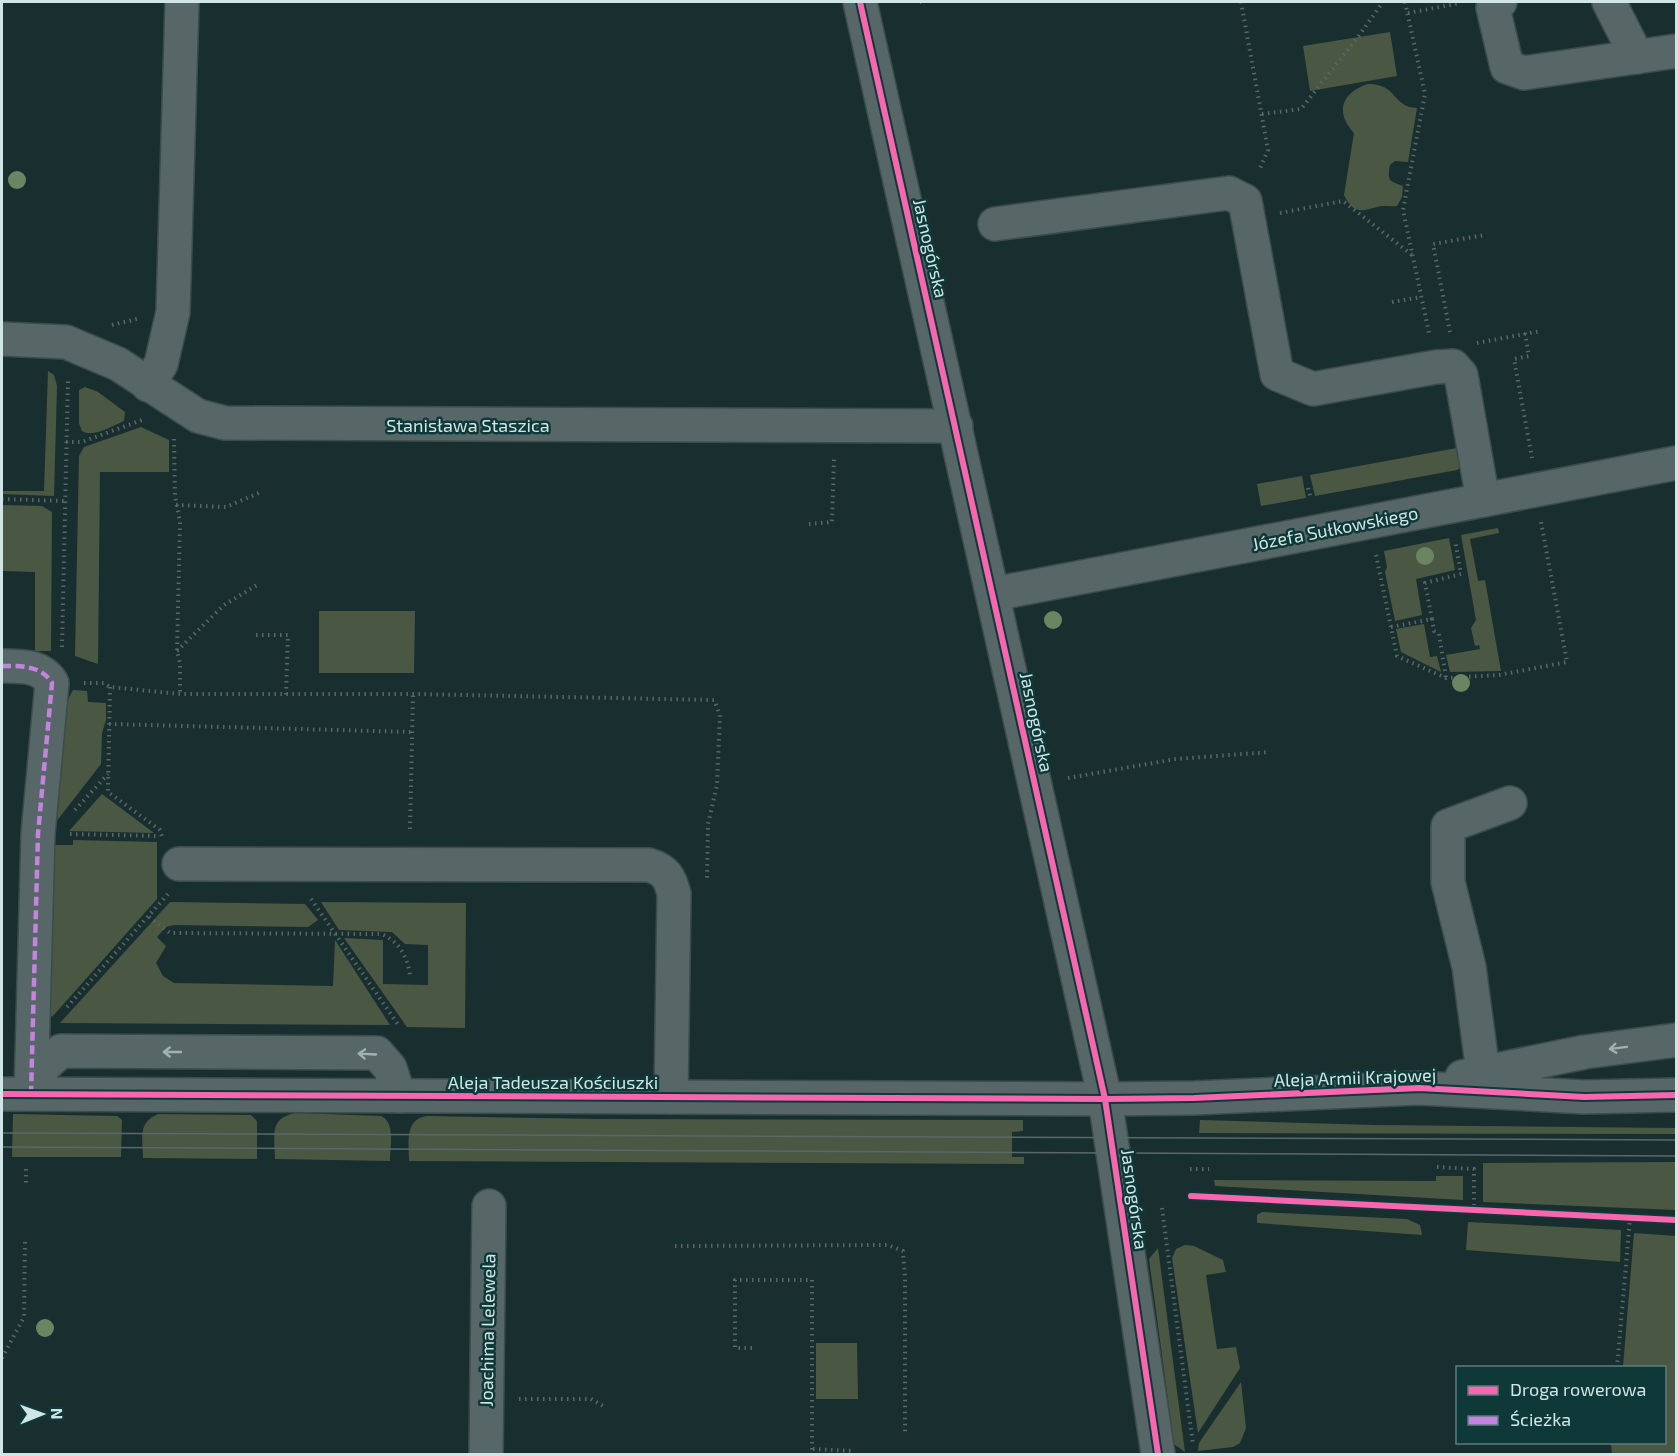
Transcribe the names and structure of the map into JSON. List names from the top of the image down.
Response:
{
  "streets": {
    "street": [
      "Jasnogórska",
      "Stanisława Staszica",
      "Józefa Sułkowskiego",
      "Aleja Armii Krajowej",
      "Aleja Tadeusza Kościuszki",
      "Joachima Lelewela"
    ]
  },
  "crossings": [
    ["Jasnogórska", "Stanisława Staszica"],
    ["Jasnogórska", "Józefa Sułkowskiego"],
    ["Jasnogórska", "Aleja Armii Krajowej"],
    ["Jasnogórska", "Aleja Tadeusza Kościuszki"],
    ["Aleja Armii Krajowej", "Aleja Tadeusza Kościuszki"]
  ],
  "legend": ["Droga rowerowa", "Ścieżka"],
  "north": "right"
}
